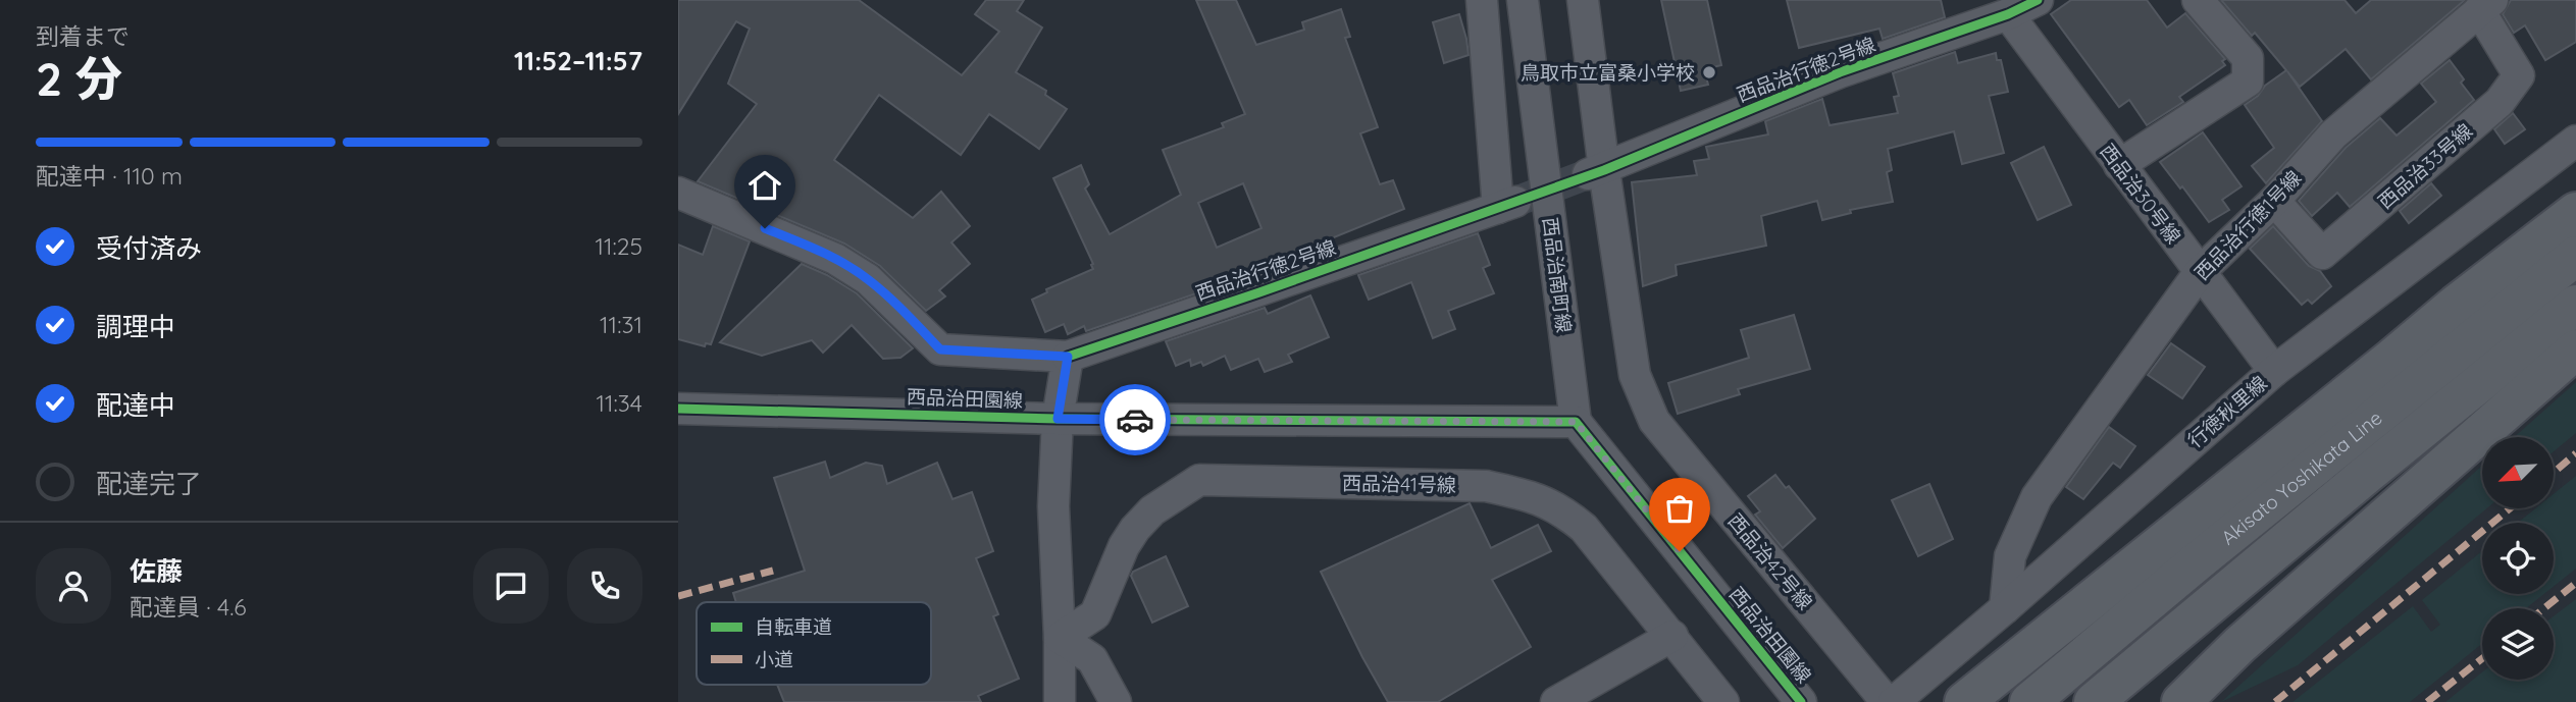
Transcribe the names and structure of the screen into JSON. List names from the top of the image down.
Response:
{
  "streets": {
    "main road": ["Akisato Yoshikata Line"],
    "street": [
      "西品治行徳2号線",
      "西品治33号線",
      "西品治30号線",
      "西品治行徳1号線",
      "西品治南町線",
      "西品治田園線",
      "行徳秋里線",
      "西品治41号線",
      "西品治42号線"
    ]
  },
  "crossings": [
    ["西品治行徳2号線", "西品治30号線"],
    ["西品治行徳2号線", "西品治42号線"],
    ["西品治33号線", "西品治行徳1号線"],
    ["西品治30号線", "西品治行徳1号線"],
    ["西品治30号線", "行徳秋里線"],
    ["西品治行徳1号線", "行徳秋里線"],
    ["西品治南町線", "西品治田園線"]
  ],
  "places": ["鳥取市立富桑小学校"],
  "legend": ["自転車道", "小道"],
  "north": "bottom left",
  "page": {
    "heading": ["2 分", "到着まで", "11:52–11:57"],
    "panel": ["佐藤", "配達員 · 4.6"],
    "bar": "配達中 · 110 m",
    "list": [
      ["受付済み", "11:25"],
      ["調理中", "11:31"],
      ["配達中", "11:34"],
      "配達完了"
    ]
  }
}
